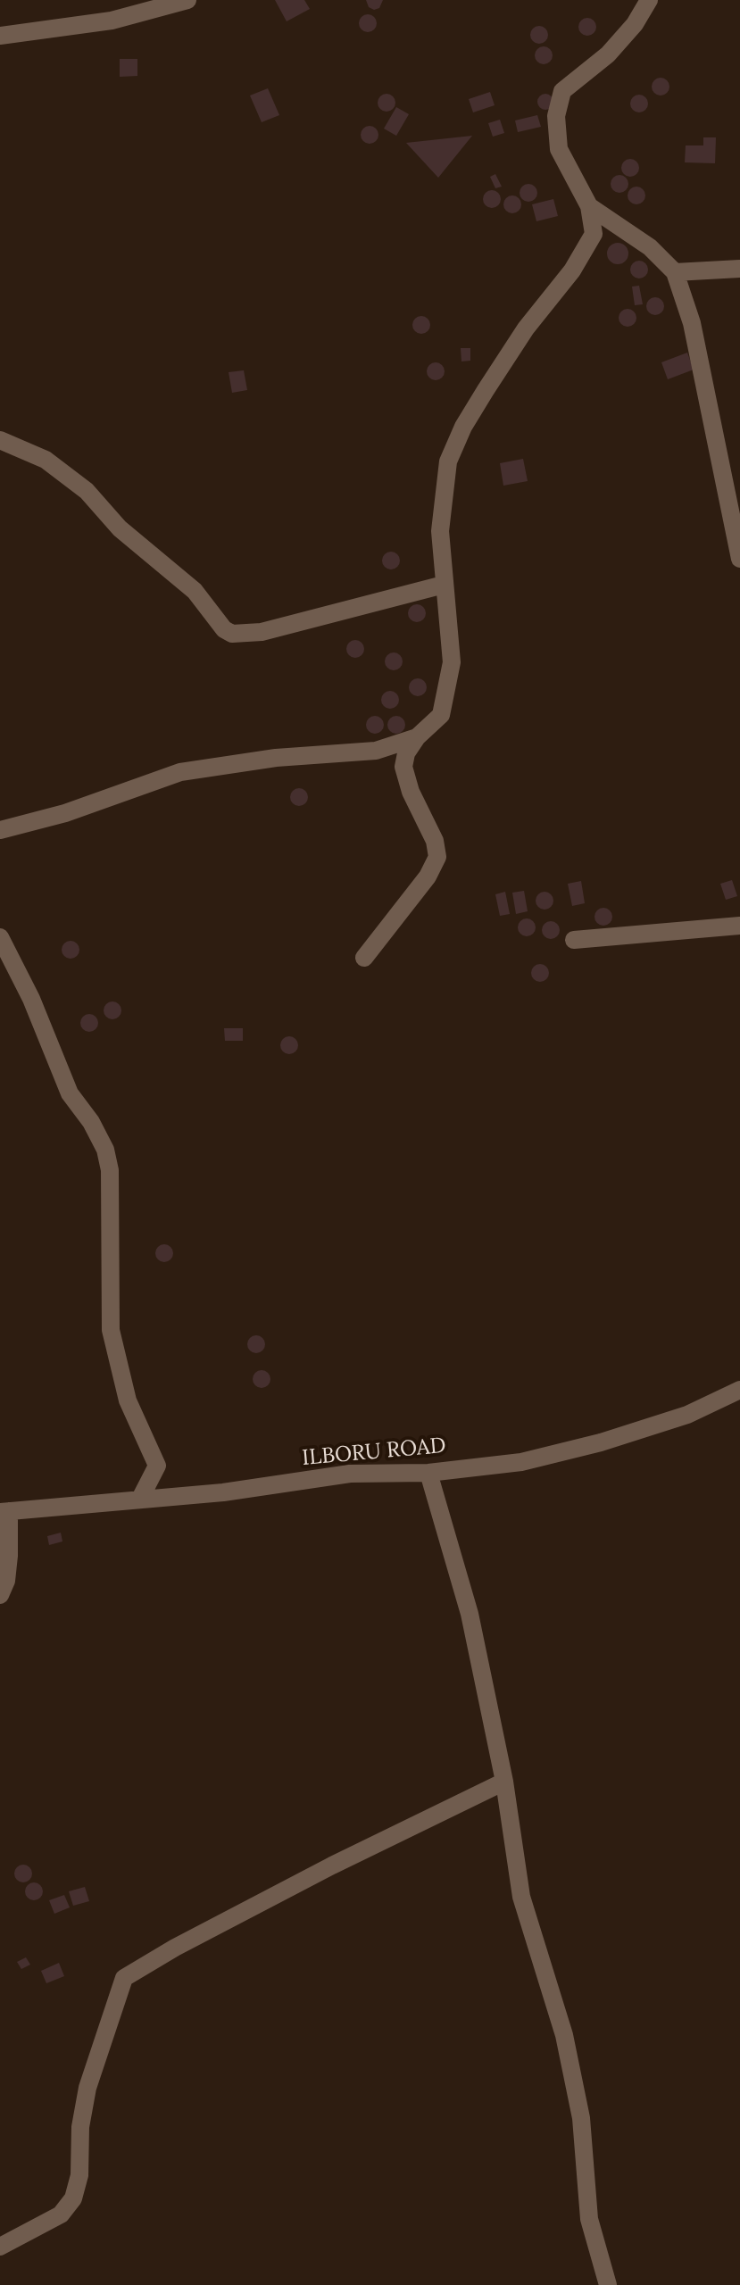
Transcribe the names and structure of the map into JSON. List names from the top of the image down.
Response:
{
  "streets": {
    "street": ["ILBORU ROAD"]
  }
}
